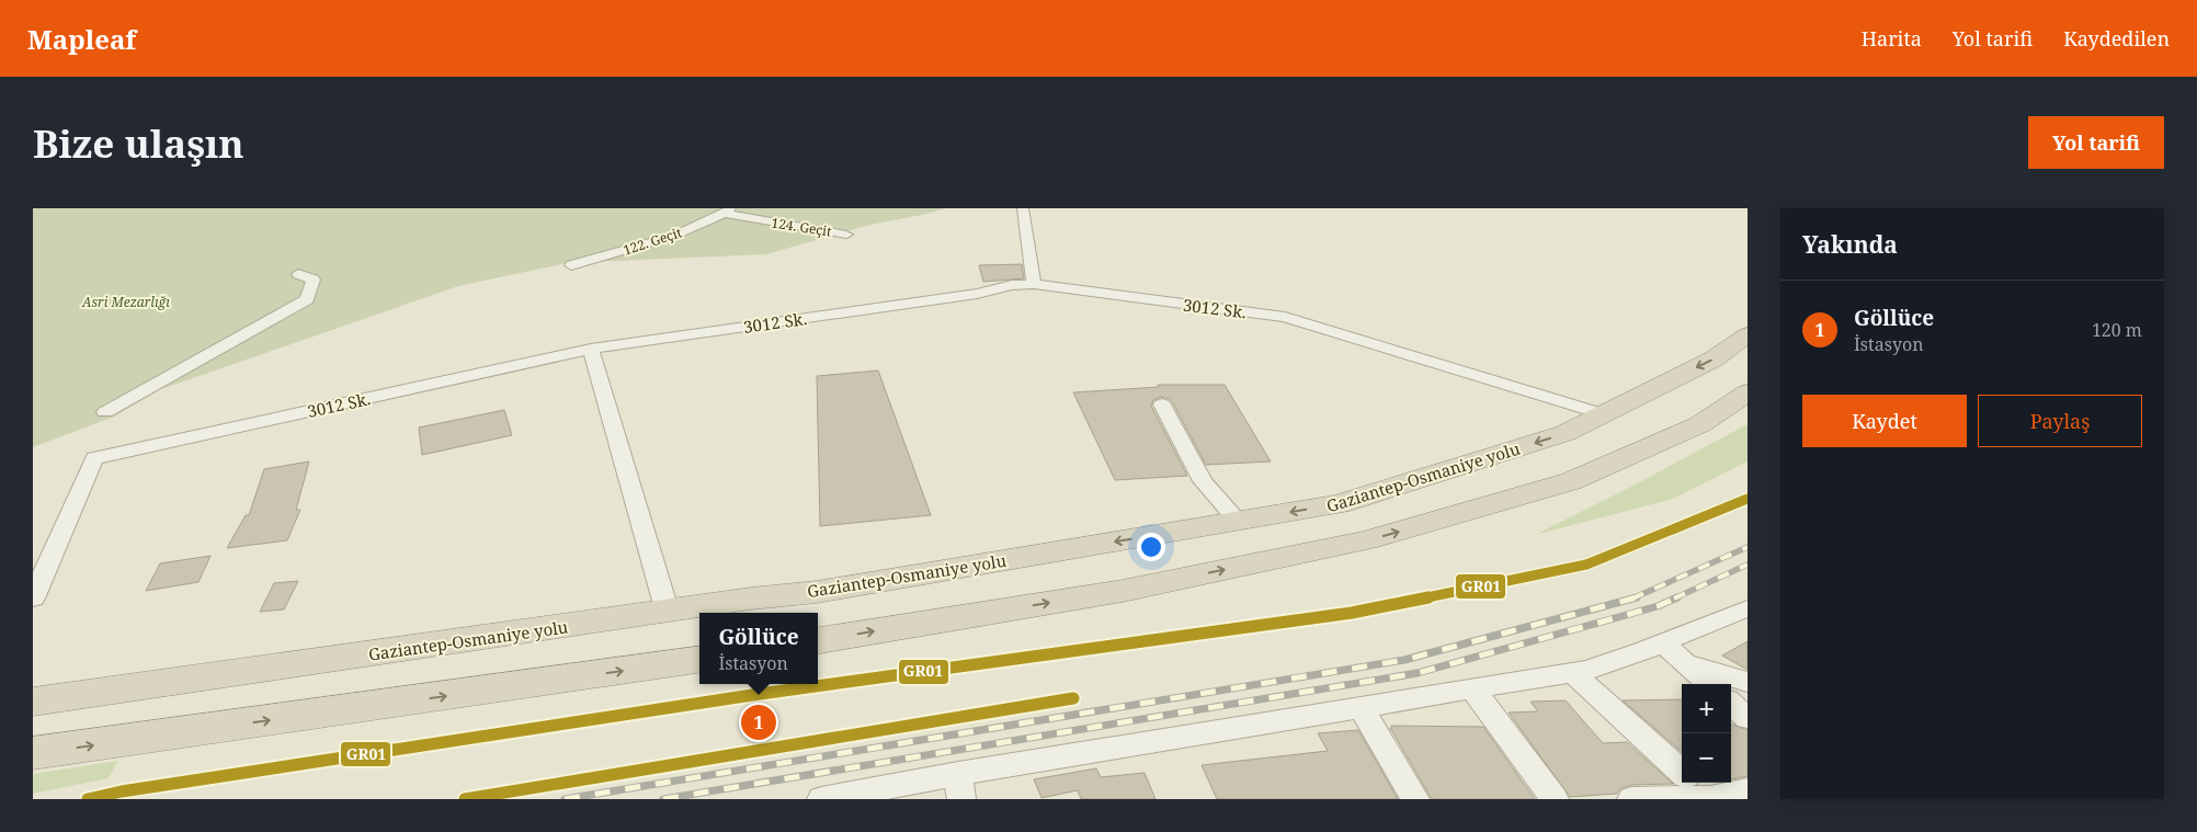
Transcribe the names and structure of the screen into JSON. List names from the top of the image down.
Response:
{
  "streets": {
    "highway": ["Gaziantep-Osmaniye yolu"],
    "street": ["124. Geçit", "122. Geçit", "3012 Sk."]
  },
  "crossings": [
    ["124. Geçit", "122. Geçit"],
    ["3012 Sk.", "Gaziantep-Osmaniye yolu"]
  ],
  "parks": ["Asri Mezarlığı"],
  "lines": ["transit line GR01"],
  "page": {
    "header": "Mapleaf",
    "nav": ["Harita", "Yol tarifi", "Kaydedilen"],
    "buttons": [
      "Yol tarifi",
      ["Kaydet", "Paylaş"]
    ],
    "title": "Bize ulaşın",
    "heading": "Yakında",
    "list": [
      {
        "mark": "1",
        "name": "Göllüce",
        "note": "İstasyon",
        "value": "120 m"
      }
    ],
    "popup": ["Göllüce", "İstasyon"],
    "map_buttons": ["+", "−"],
    "pins": "1"
  }
}
